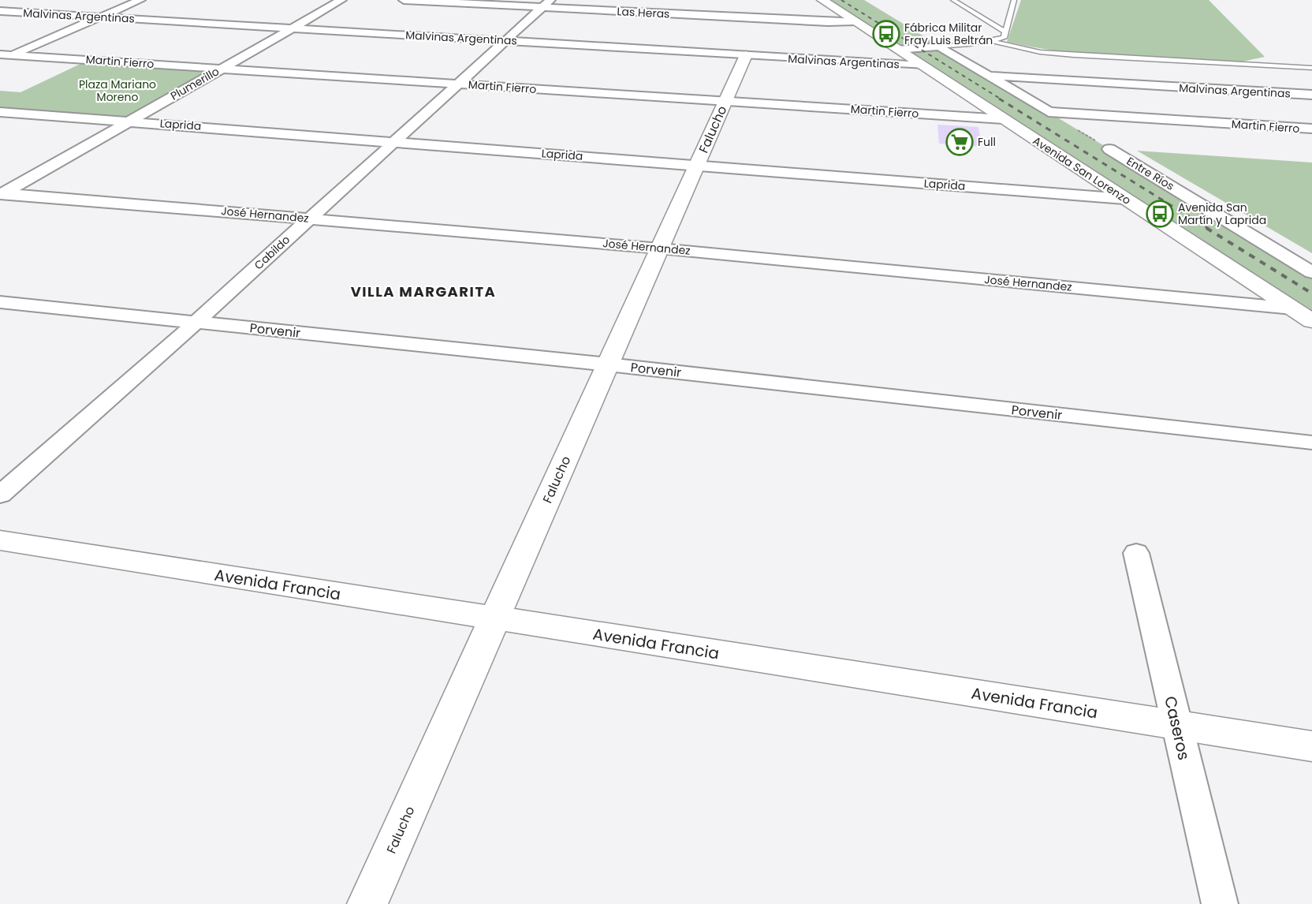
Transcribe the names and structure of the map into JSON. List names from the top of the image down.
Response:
{
  "streets": {
    "street": [
      "Las Heras",
      "Malvinas Argentinas",
      "Martin Fierro",
      "Plumerillo",
      "Laprida",
      "Falucho",
      "Avenida San Lorenzo",
      "Entre Ríos",
      "José Hernandez",
      "Cabildo",
      "Porvenir",
      "Avenida Francia",
      "Caseros"
    ]
  },
  "crossings": [
    ["Las Heras", "Avenida San Lorenzo"],
    ["Las Heras", "Cabildo"],
    ["Malvinas Argentinas", "Martin Fierro"],
    ["Malvinas Argentinas", "Plumerillo"],
    ["Malvinas Argentinas", "Falucho"],
    ["Malvinas Argentinas", "Avenida San Lorenzo"],
    ["Malvinas Argentinas", "Cabildo"],
    ["Martin Fierro", "Plumerillo"],
    ["Martin Fierro", "Falucho"],
    ["Martin Fierro", "Avenida San Lorenzo"],
    ["Martin Fierro", "Cabildo"],
    ["Plumerillo", "Laprida"],
    ["Plumerillo", "José Hernandez"],
    ["Laprida", "Falucho"],
    ["Laprida", "Avenida San Lorenzo"],
    ["Laprida", "Cabildo"],
    ["Falucho", "José Hernandez"],
    ["Falucho", "Porvenir"],
    ["Falucho", "Avenida Francia"],
    ["Avenida San Lorenzo", "José Hernandez"],
    ["José Hernandez", "Cabildo"],
    ["Cabildo", "Porvenir"],
    ["Avenida Francia", "Caseros"]
  ],
  "districts": ["VILLA MARGARITA"],
  "parks": ["Plaza Mariano Moreno"],
  "places": {
    "bus stop": ["Fábrica Militar Fray Luis Beltrán", "Avenida San Martín y Laprida"],
    "supermarket": ["Full"]
  }
}
